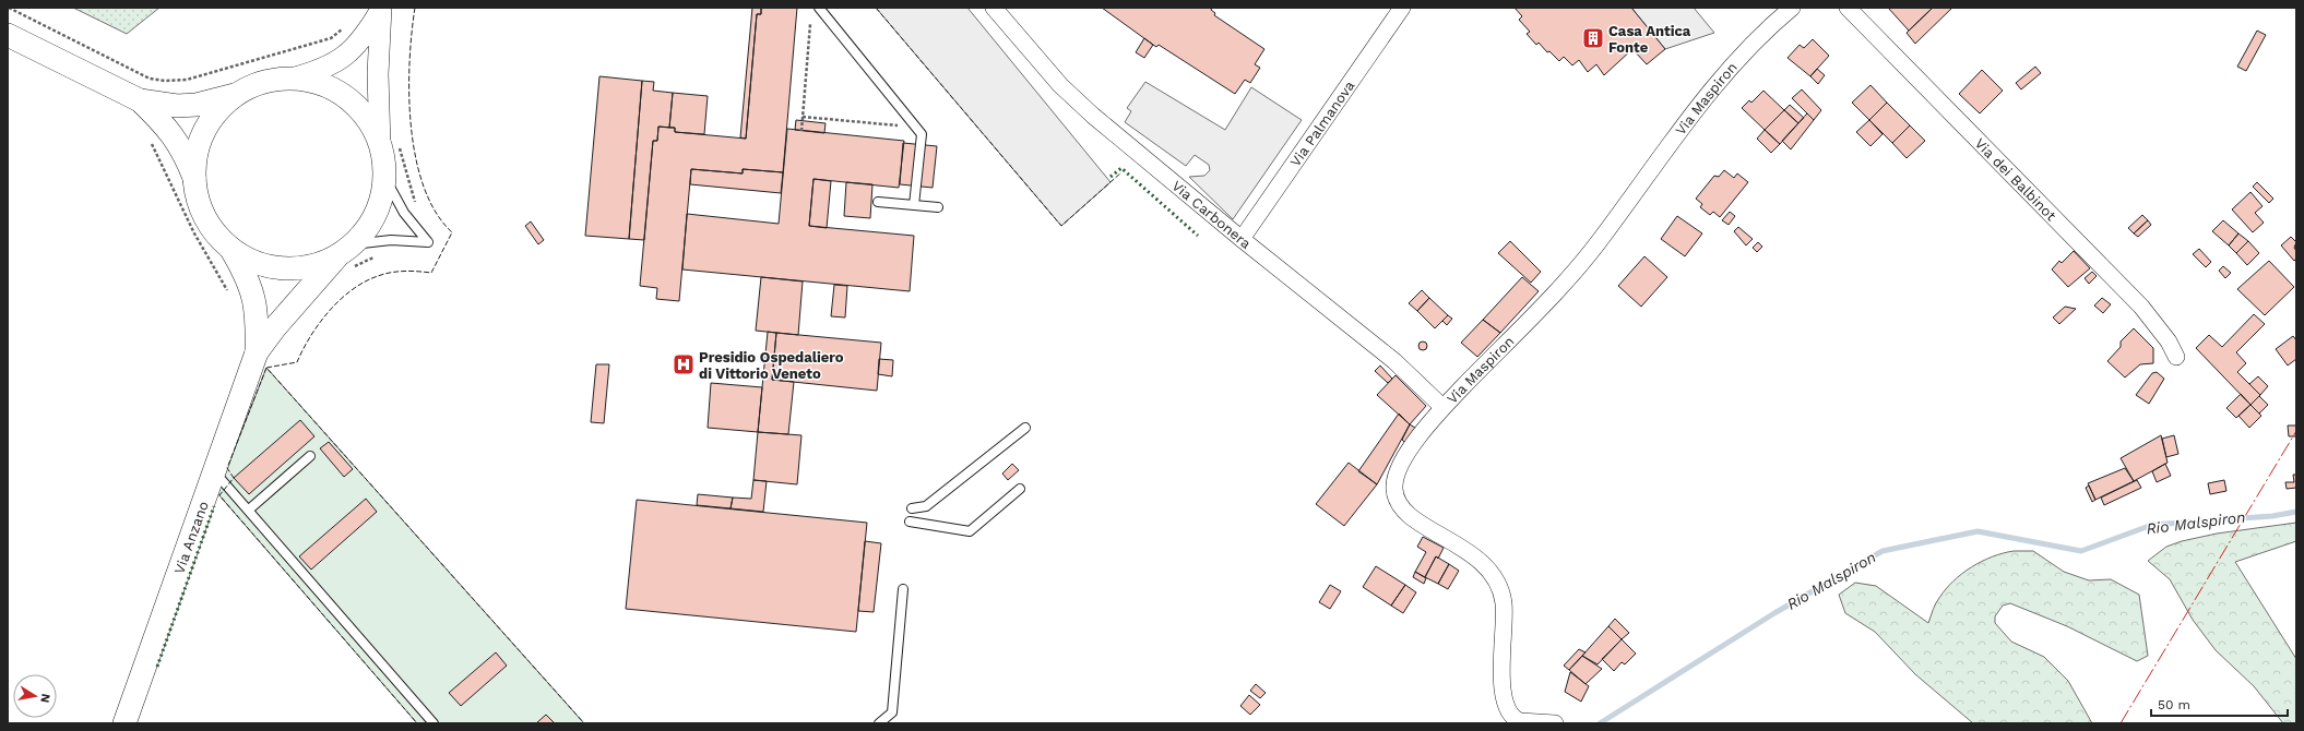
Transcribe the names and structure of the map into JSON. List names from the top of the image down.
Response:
{
  "streets": {
    "main road": ["Via Anzano"],
    "street": [
      "Via Maspiron",
      "Via Palmanova",
      "Via dei Balbinot",
      "Via Carbonera"
    ]
  },
  "crossings": [
    ["Via Maspiron", "Via Carbonera"],
    ["Via Palmanova", "Via Carbonera"]
  ],
  "water": ["Rio Malspiron"],
  "places": {
    "building": ["Casa Antica Fonte"],
    "hospital": ["Presidio Ospedaliero di Vittorio Veneto"]
  },
  "scale_bar": "50 m",
  "north": "right"
}
